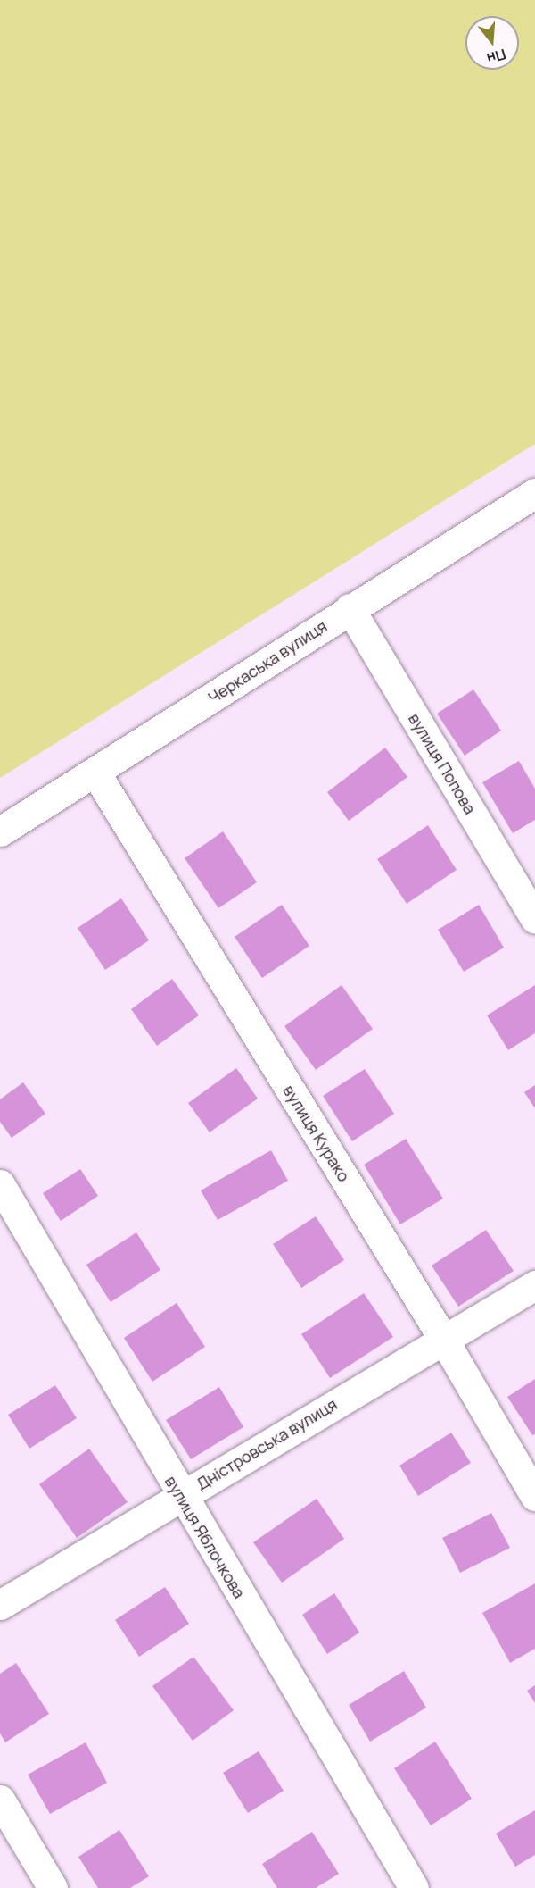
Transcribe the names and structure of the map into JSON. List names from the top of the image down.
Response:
{
  "streets": {
    "street": [
      "Черкаська вулиця",
      "вулиця Попова",
      "вулиця Курако",
      "Дністровська вулиця",
      "вулиця Яблочкова"
    ]
  },
  "crossings": [
    ["Черкаська вулиця", "вулиця Попова"],
    ["Черкаська вулиця", "вулиця Курако"],
    ["вулиця Курако", "Дністровська вулиця"],
    ["Дністровська вулиця", "вулиця Яблочкова"]
  ],
  "north": "bottom"
}
